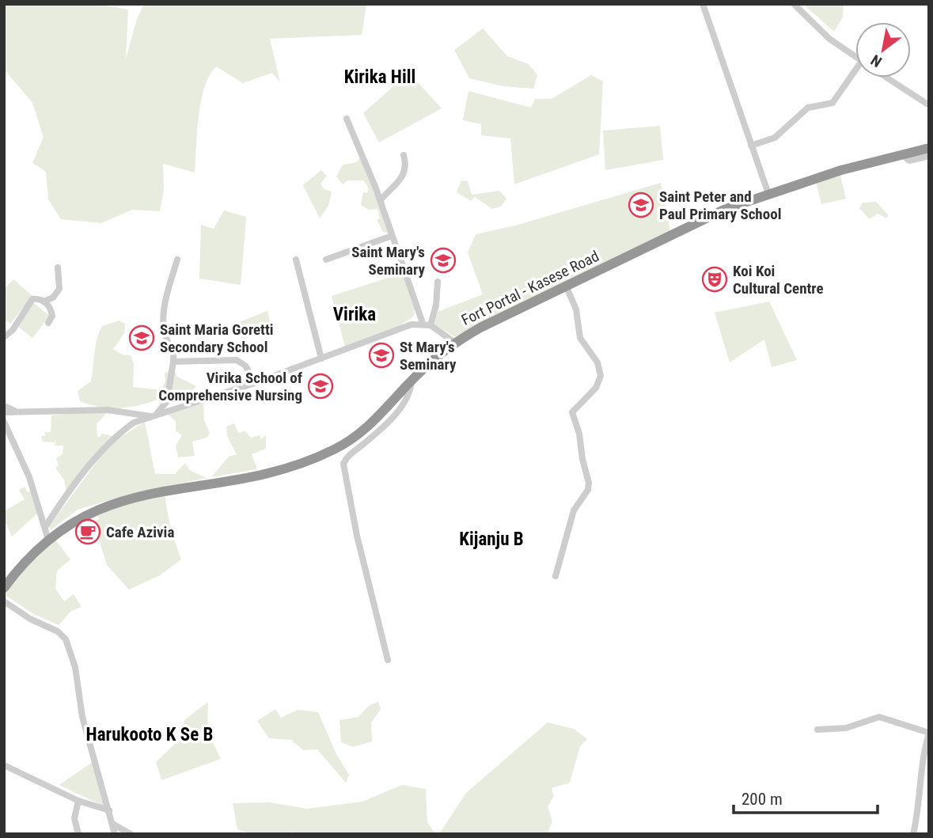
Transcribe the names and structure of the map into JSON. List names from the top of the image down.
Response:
{
  "streets": {
    "highway": ["Fort Portal - Kasese Road"]
  },
  "districts": [
    "Kirika Hill",
    "Virika",
    "Kijanju B",
    "Harukooto K Se B"
  ],
  "places": {
    "school or university": [
      "Saint Peter and Paul Primary School",
      "Saint Mary's Seminary",
      "Saint Maria Goretti Secondary School",
      "St Mary's Seminary",
      "Virika School of Comprehensive Nursing"
    ],
    "theatre": ["Koi Koi Cultural Centre"],
    "cafe": ["Cafe Azivia"]
  },
  "scale_bar": "200 m",
  "north": "bottom left"
}
